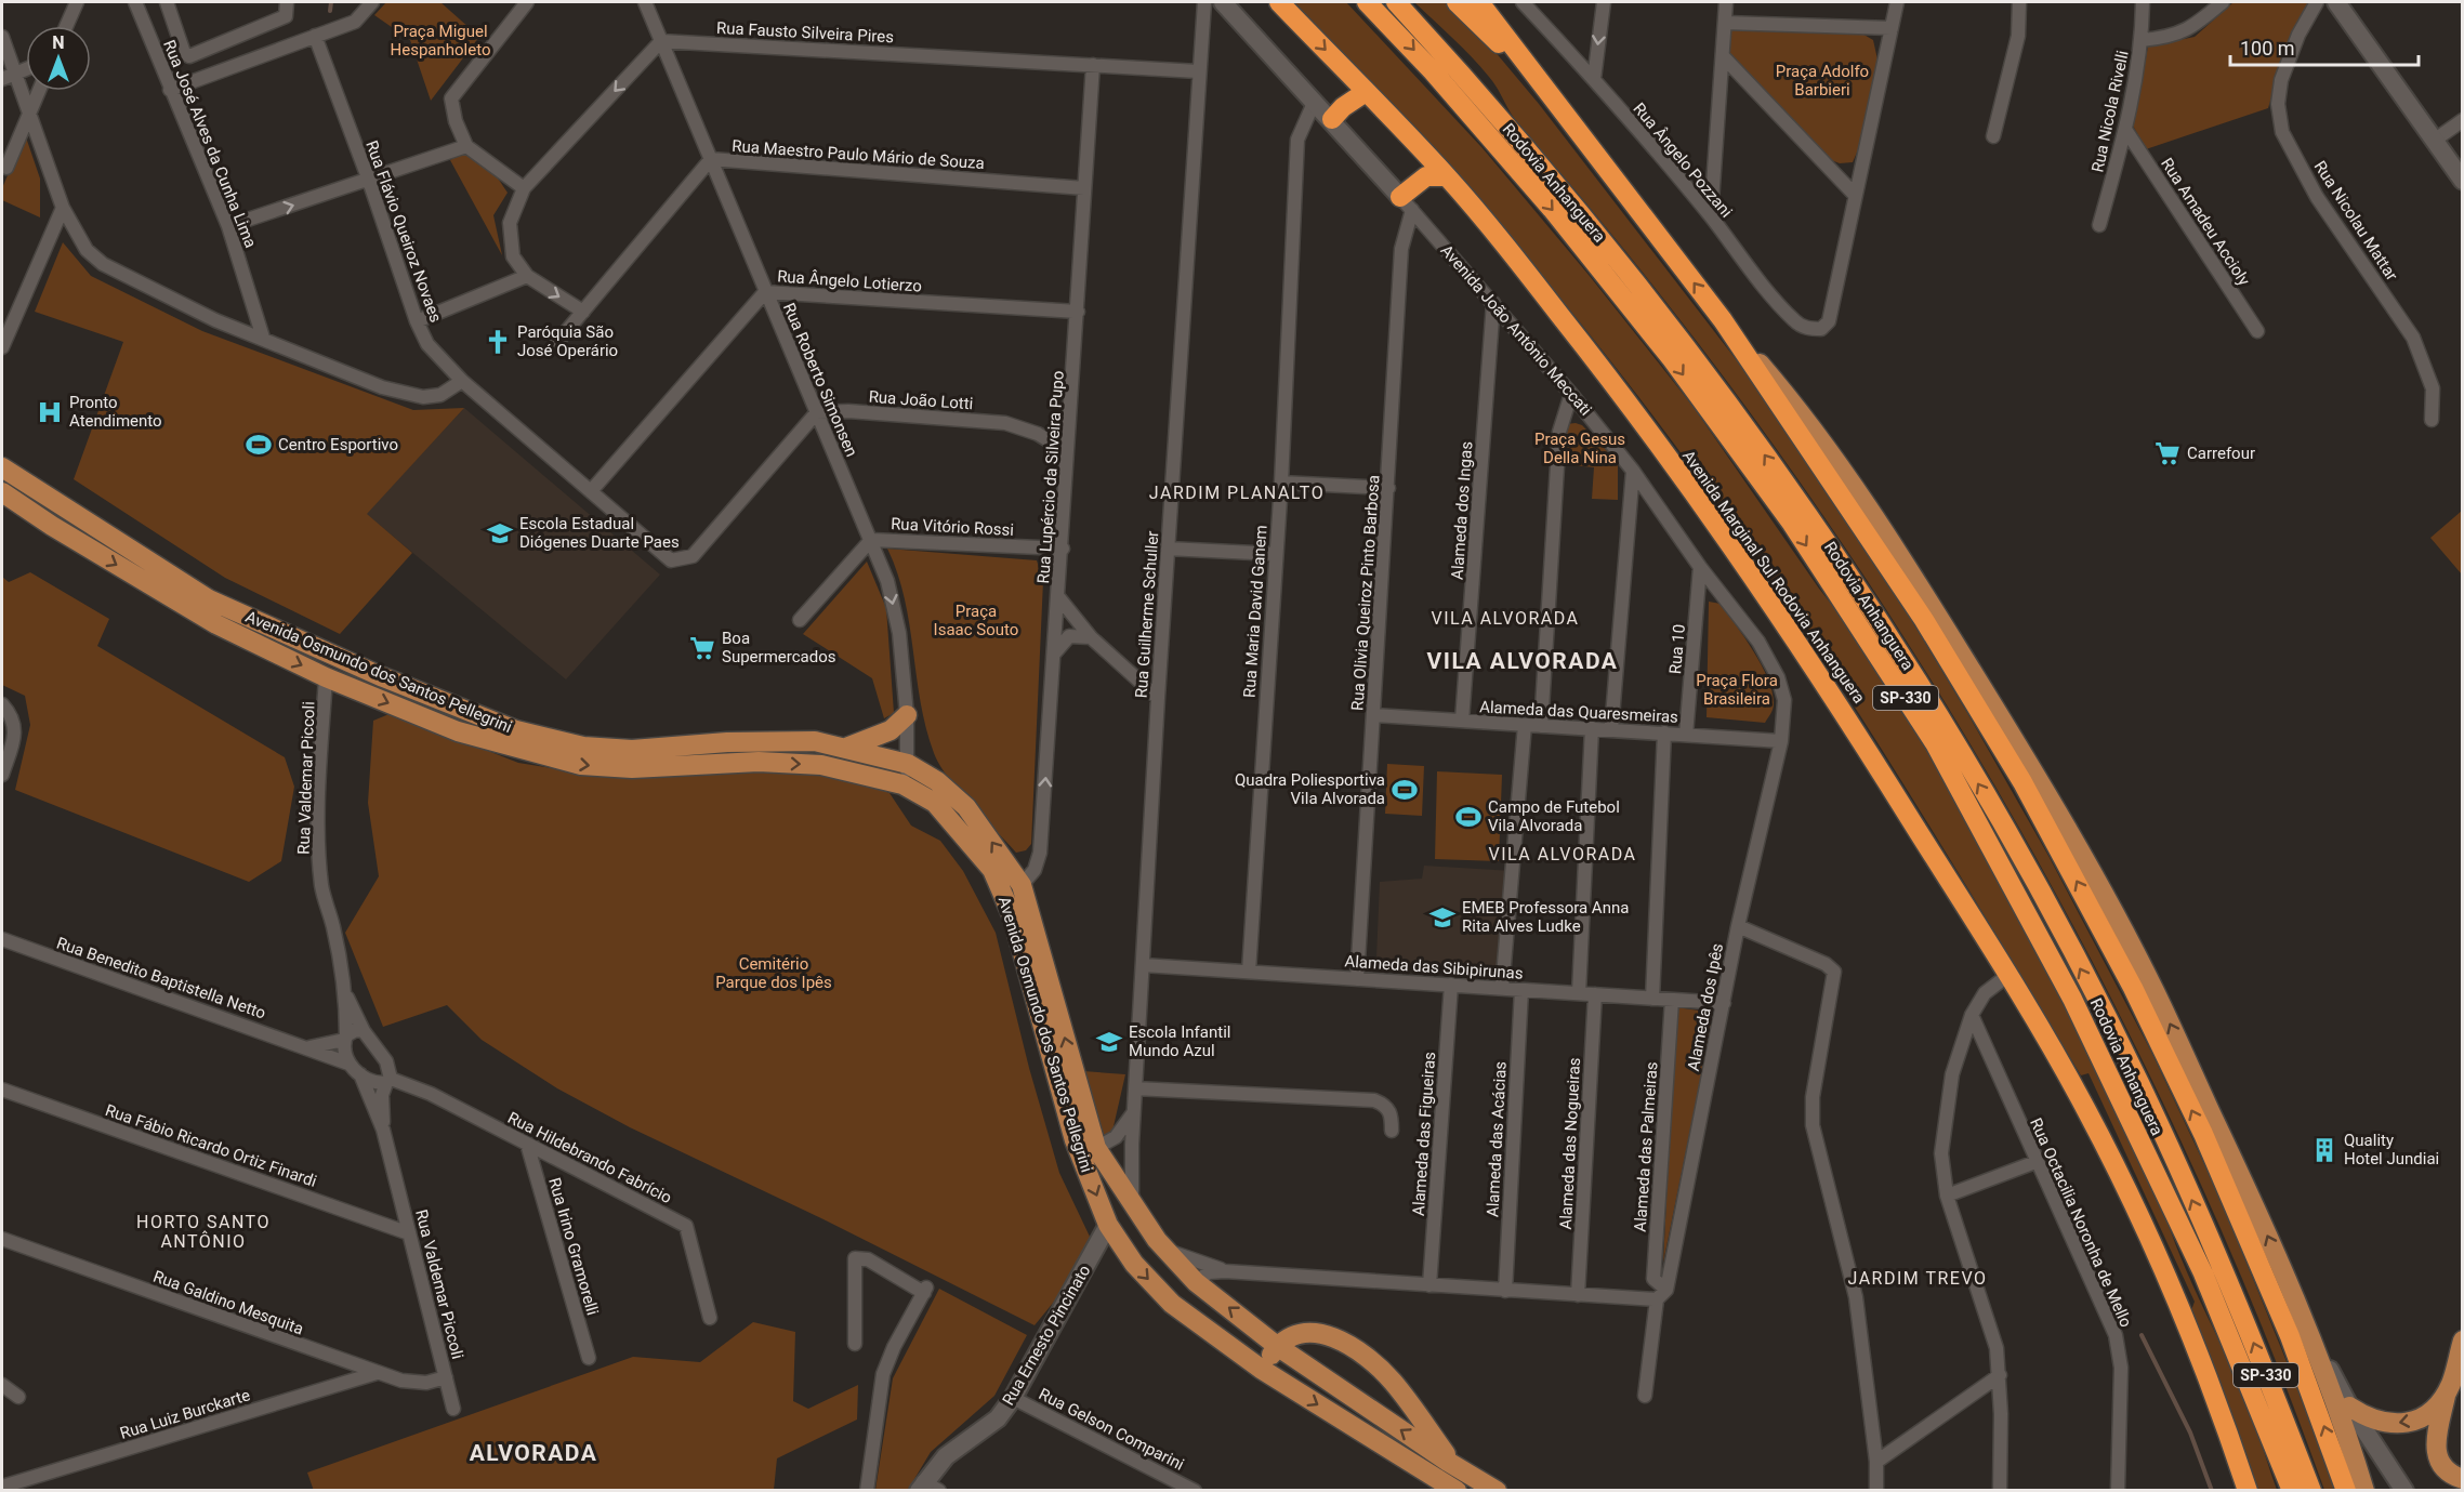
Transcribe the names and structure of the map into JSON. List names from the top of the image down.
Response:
{
  "streets": {
    "highway": ["Rodovia Anhanguera", "Avenida Marginal Sul Rodovia Anhanguera", "SP-330"],
    "main road": ["Avenida João Antônio Meccati", "Avenida Osmundo dos Santos Pellegrini", "Rua Ernesto Pincinato"],
    "street": [
      "Rua Fausto Silveira Pires",
      "Rua Nicola Rivelli",
      "Rua José Alves da Cunha Lima",
      "Rua Maestro Paulo Mário de Souza",
      "Rua Ângelo Pozzani",
      "Rua Nicolau Mattar",
      "Rua Amadeu Accioly",
      "Rua Flávio Queiroz Novaes",
      "Rua Ângelo Lotierzo",
      "Rua Roberto Simonsen",
      "Rua João Lotti",
      "Rua Lupércio da Silveira Pupo",
      "Alameda dos Ingas",
      "Rua Vitório Rossi",
      "Rua Olivia Queiroz Pinto Barbosa",
      "Rua Maria David Ganem",
      "Rua Guilherme Schuller",
      "Rua 10",
      "Alameda das Quaresmeiras",
      "Rua Valdemar Piccoli",
      "Alameda das Sibipirunas",
      "Rua Benedito Baptistella Netto",
      "Alameda dos Ipês",
      "Alameda das Figueiras",
      "Alameda das Acácias",
      "Alameda das Nogueiras",
      "Rua Fábio Ricardo Ortiz Finardi",
      "Alameda das Palmeiras",
      "Rua Hildebrando Fabrício",
      "Rua Octacilia Noronha de Mello",
      "Rua Irino Gramorelli",
      "Rua Galdino Mesquita",
      "Rua Luiz Burckarte",
      "Rua Gelson Comparini"
    ]
  },
  "crossings": [
    ["Rua Fausto Silveira Pires", "Rua Roberto Simonsen"],
    ["Rua Fausto Silveira Pires", "Rua Lupércio da Silveira Pupo"],
    ["Rua Fausto Silveira Pires", "Rua Guilherme Schuller"],
    ["Rua Nicola Rivelli", "Rua Amadeu Accioly"],
    ["Rua Maestro Paulo Mário de Souza", "Rua Roberto Simonsen"],
    ["Rua Maestro Paulo Mário de Souza", "Rua Lupércio da Silveira Pupo"],
    ["Rua Flávio Queiroz Novaes", "Rua Ângelo Lotierzo"],
    ["Rua Flávio Queiroz Novaes", "Rua Roberto Simonsen"],
    ["Rua Flávio Queiroz Novaes", "Rua João Lotti"],
    ["Rua Ângelo Lotierzo", "Rua Roberto Simonsen"],
    ["Rua Ângelo Lotierzo", "Rua Lupércio da Silveira Pupo"],
    ["Avenida João Antônio Meccati", "Alameda dos Ingas"],
    ["Avenida João Antônio Meccati", "Rua Olivia Queiroz Pinto Barbosa"],
    ["Avenida João Antônio Meccati", "Rua Maria David Ganem"],
    ["Avenida João Antônio Meccati", "Rua 10"],
    ["Avenida João Antônio Meccati", "Alameda dos Ipês"],
    ["Rua Roberto Simonsen", "Rua João Lotti"],
    ["Rua Roberto Simonsen", "Rua Vitório Rossi"],
    ["Rua Roberto Simonsen", "Avenida Osmundo dos Santos Pellegrini"],
    ["Rua João Lotti", "Rua Lupércio da Silveira Pupo"],
    ["Rua Lupércio da Silveira Pupo", "Rua Vitório Rossi"],
    ["Rua Lupércio da Silveira Pupo", "Avenida Osmundo dos Santos Pellegrini"],
    ["Alameda dos Ingas", "Alameda das Quaresmeiras"],
    ["Rua Olivia Queiroz Pinto Barbosa", "Alameda das Quaresmeiras"],
    ["Rua Olivia Queiroz Pinto Barbosa", "Alameda das Sibipirunas"],
    ["Rua Maria David Ganem", "Alameda das Sibipirunas"],
    ["Rua Guilherme Schuller", "Avenida Osmundo dos Santos Pellegrini"],
    ["Rua Guilherme Schuller", "Alameda das Sibipirunas"],
    ["Rua 10", "Alameda das Quaresmeiras"],
    ["Avenida Osmundo dos Santos Pellegrini", "Rua Valdemar Piccoli"],
    ["Avenida Osmundo dos Santos Pellegrini", "Rua Ernesto Pincinato"],
    ["Alameda das Quaresmeiras", "Alameda dos Ipês"],
    ["Rua Valdemar Piccoli", "Rua Benedito Baptistella Netto"],
    ["Rua Valdemar Piccoli", "Rua Fábio Ricardo Ortiz Finardi"],
    ["Rua Valdemar Piccoli", "Rua Hildebrando Fabrício"],
    ["Rua Valdemar Piccoli", "Rua Galdino Mesquita"],
    ["Alameda das Sibipirunas", "Alameda dos Ipês"],
    ["Alameda das Sibipirunas", "Alameda das Figueiras"],
    ["Alameda das Sibipirunas", "Alameda das Acácias"],
    ["Alameda das Sibipirunas", "Alameda das Nogueiras"],
    ["Alameda das Sibipirunas", "Alameda das Palmeiras"],
    ["Rua Benedito Baptistella Netto", "Rua Hildebrando Fabrício"],
    ["Alameda dos Ipês", "Alameda das Palmeiras"],
    ["Rua Hildebrando Fabrício", "Rua Irino Gramorelli"],
    ["Rua Galdino Mesquita", "Rua Luiz Burckarte"],
    ["Rua Ernesto Pincinato", "Rua Gelson Comparini"]
  ],
  "districts": [
    "JARDIM PLANALTO",
    "VILA ALVORADA",
    "VILA ALVORADA",
    "VILA ALVORADA",
    "HORTO SANTO ANTÔNIO",
    "JARDIM TREVO",
    "ALVORADA"
  ],
  "parks": [
    "Praça Miguel Hespanholeto",
    "Praça Adolfo Barbieri",
    "Praça Gesus Della Nina",
    "Praça Isaac Souto",
    "Praça Flora Brasileira",
    "Cemitério Parque dos Ipês"
  ],
  "places": {
    "church": ["Paróquia São José Operário"],
    "hospital": ["Pronto Atendimento"],
    "sports": ["Centro Esportivo", "Quadra Poliesportiva Vila Alvorada", "Campo de Futebol Vila Alvorada"],
    "supermarket": ["Carrefour", "Boa Supermercados"],
    "school or university": ["Escola Estadual Diógenes Duarte Paes", "EMEB Professora Anna Rita Alves Ludke", "Escola Infantil Mundo Azul"],
    "building": ["Quality Hotel Jundiai"]
  },
  "scale_bar": "100 m",
  "north": "top"
}
